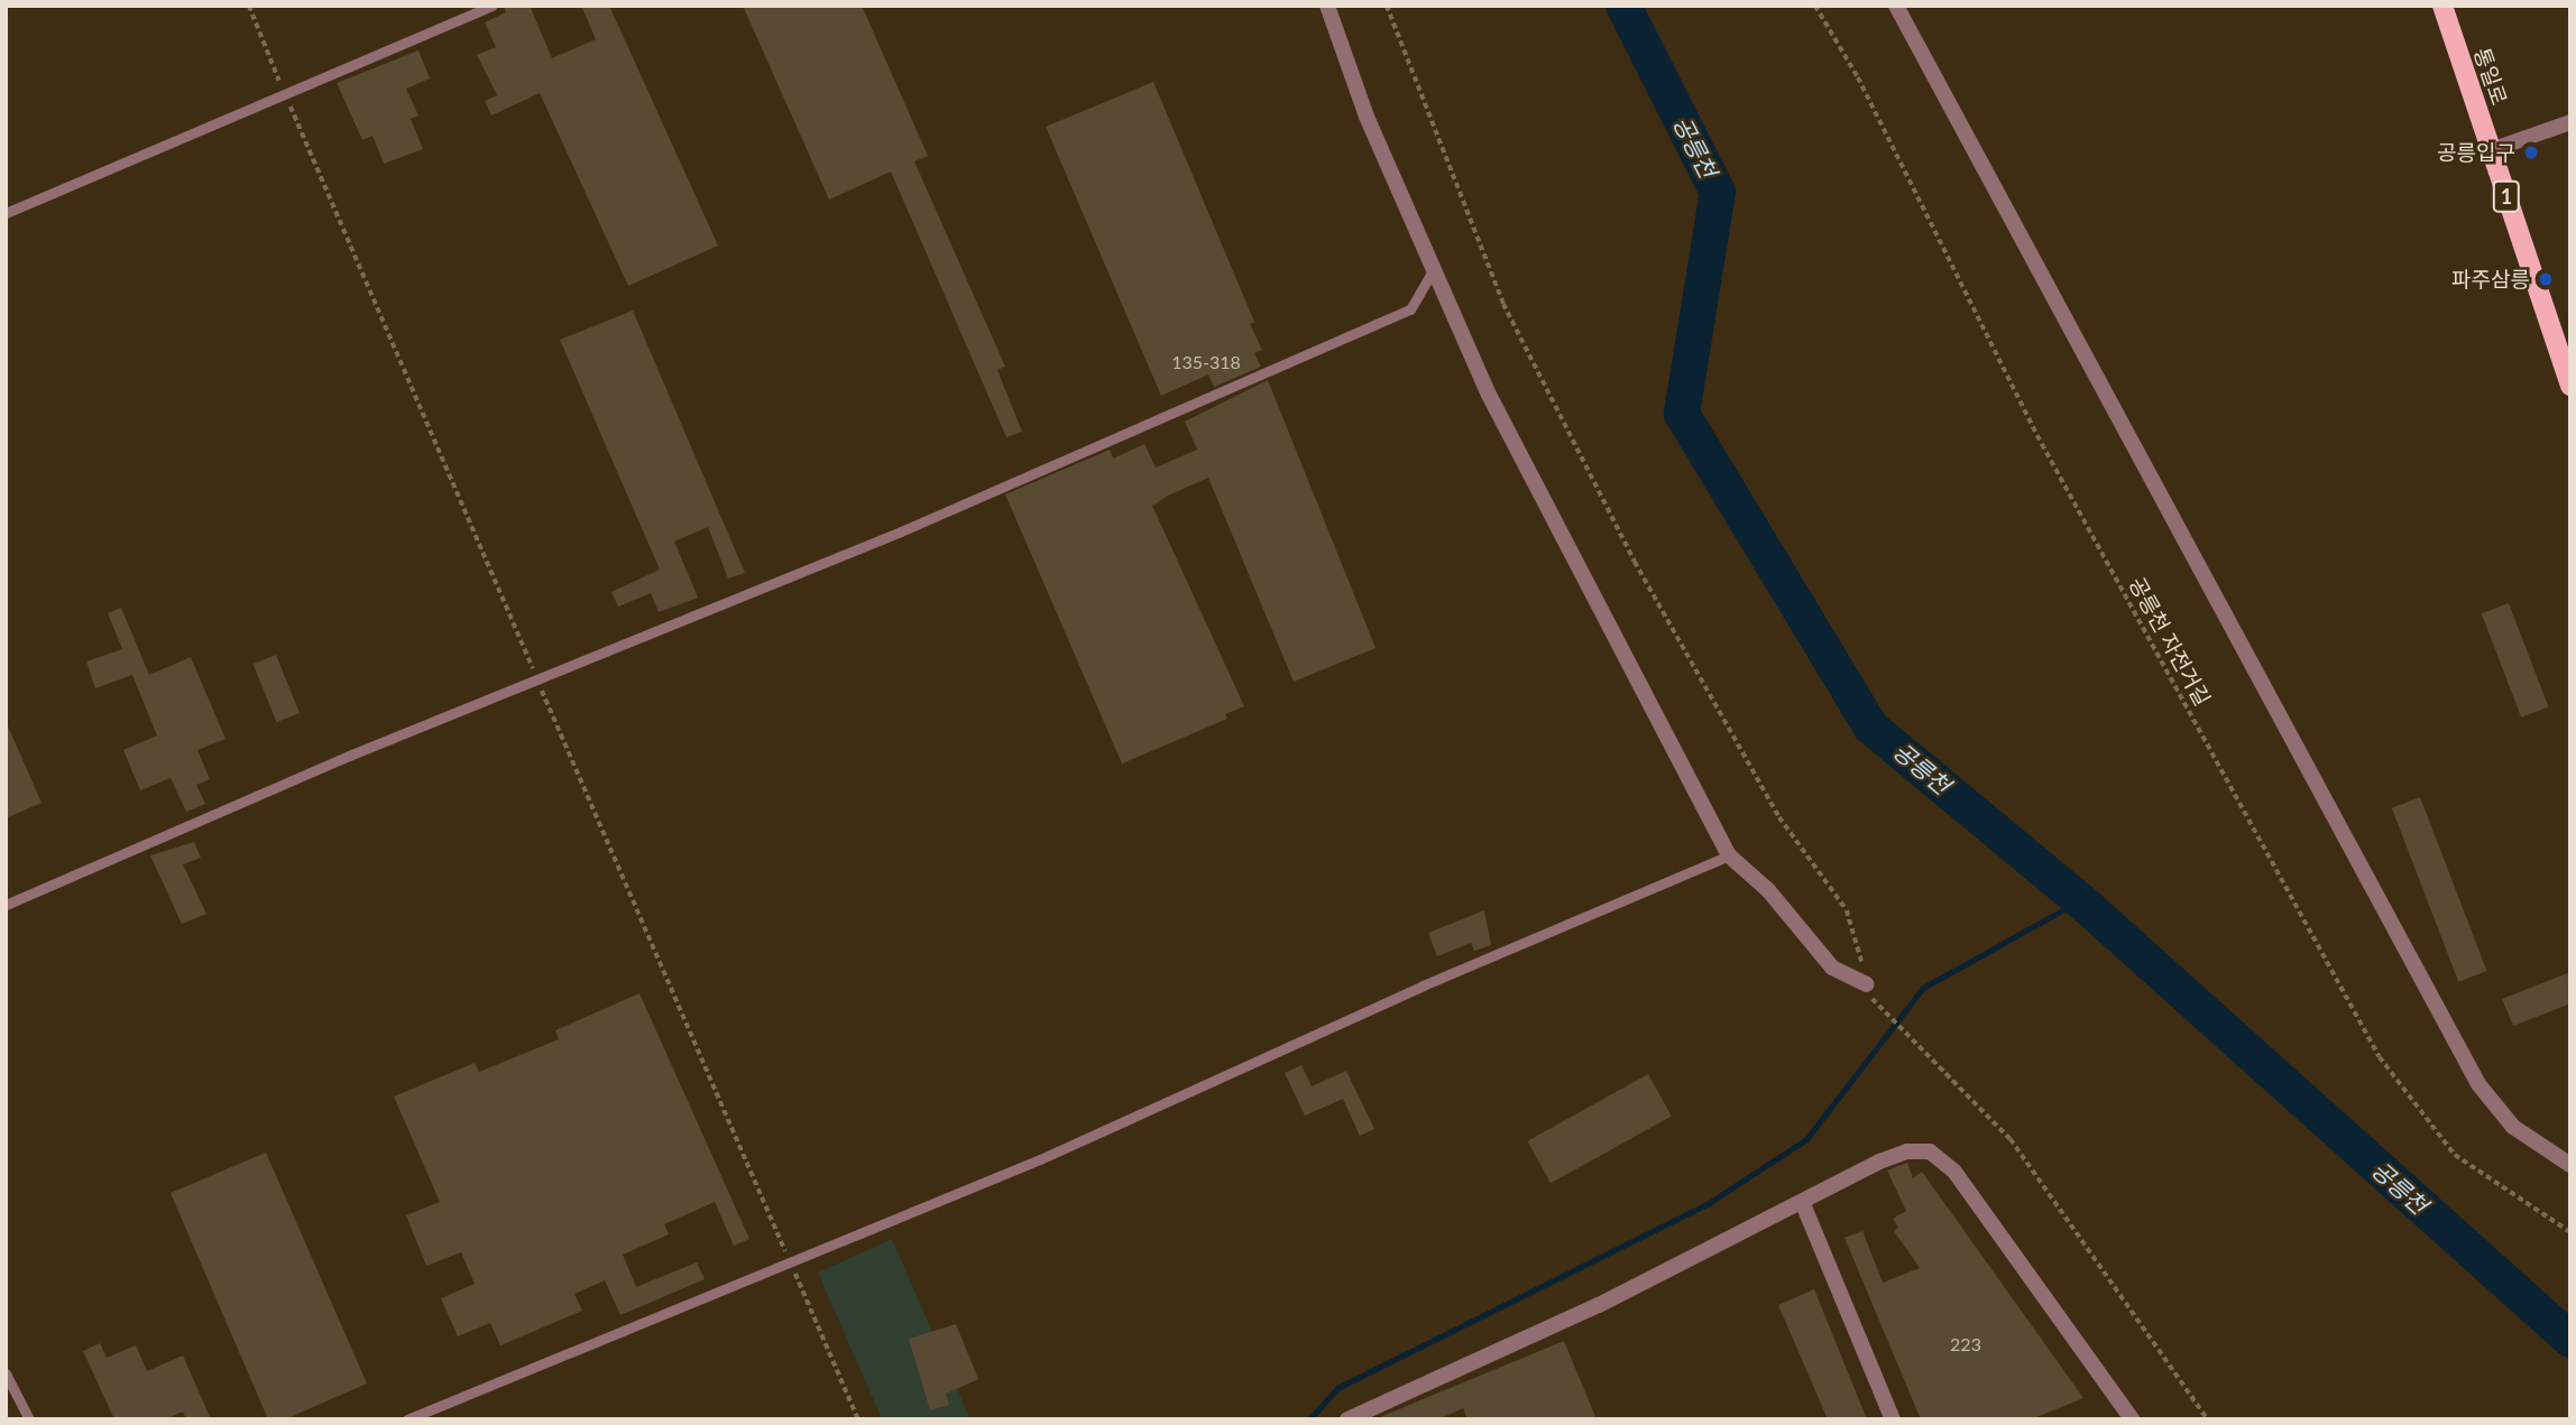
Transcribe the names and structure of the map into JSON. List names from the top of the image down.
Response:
{
  "streets": {
    "main road": ["통일로", "1"],
    "path": ["공릉천 자전거길"]
  },
  "water": ["공릉천"],
  "places": ["공릉입구", "파주삼릉"],
  "house_numbers": ["135-318", "223"]
}
